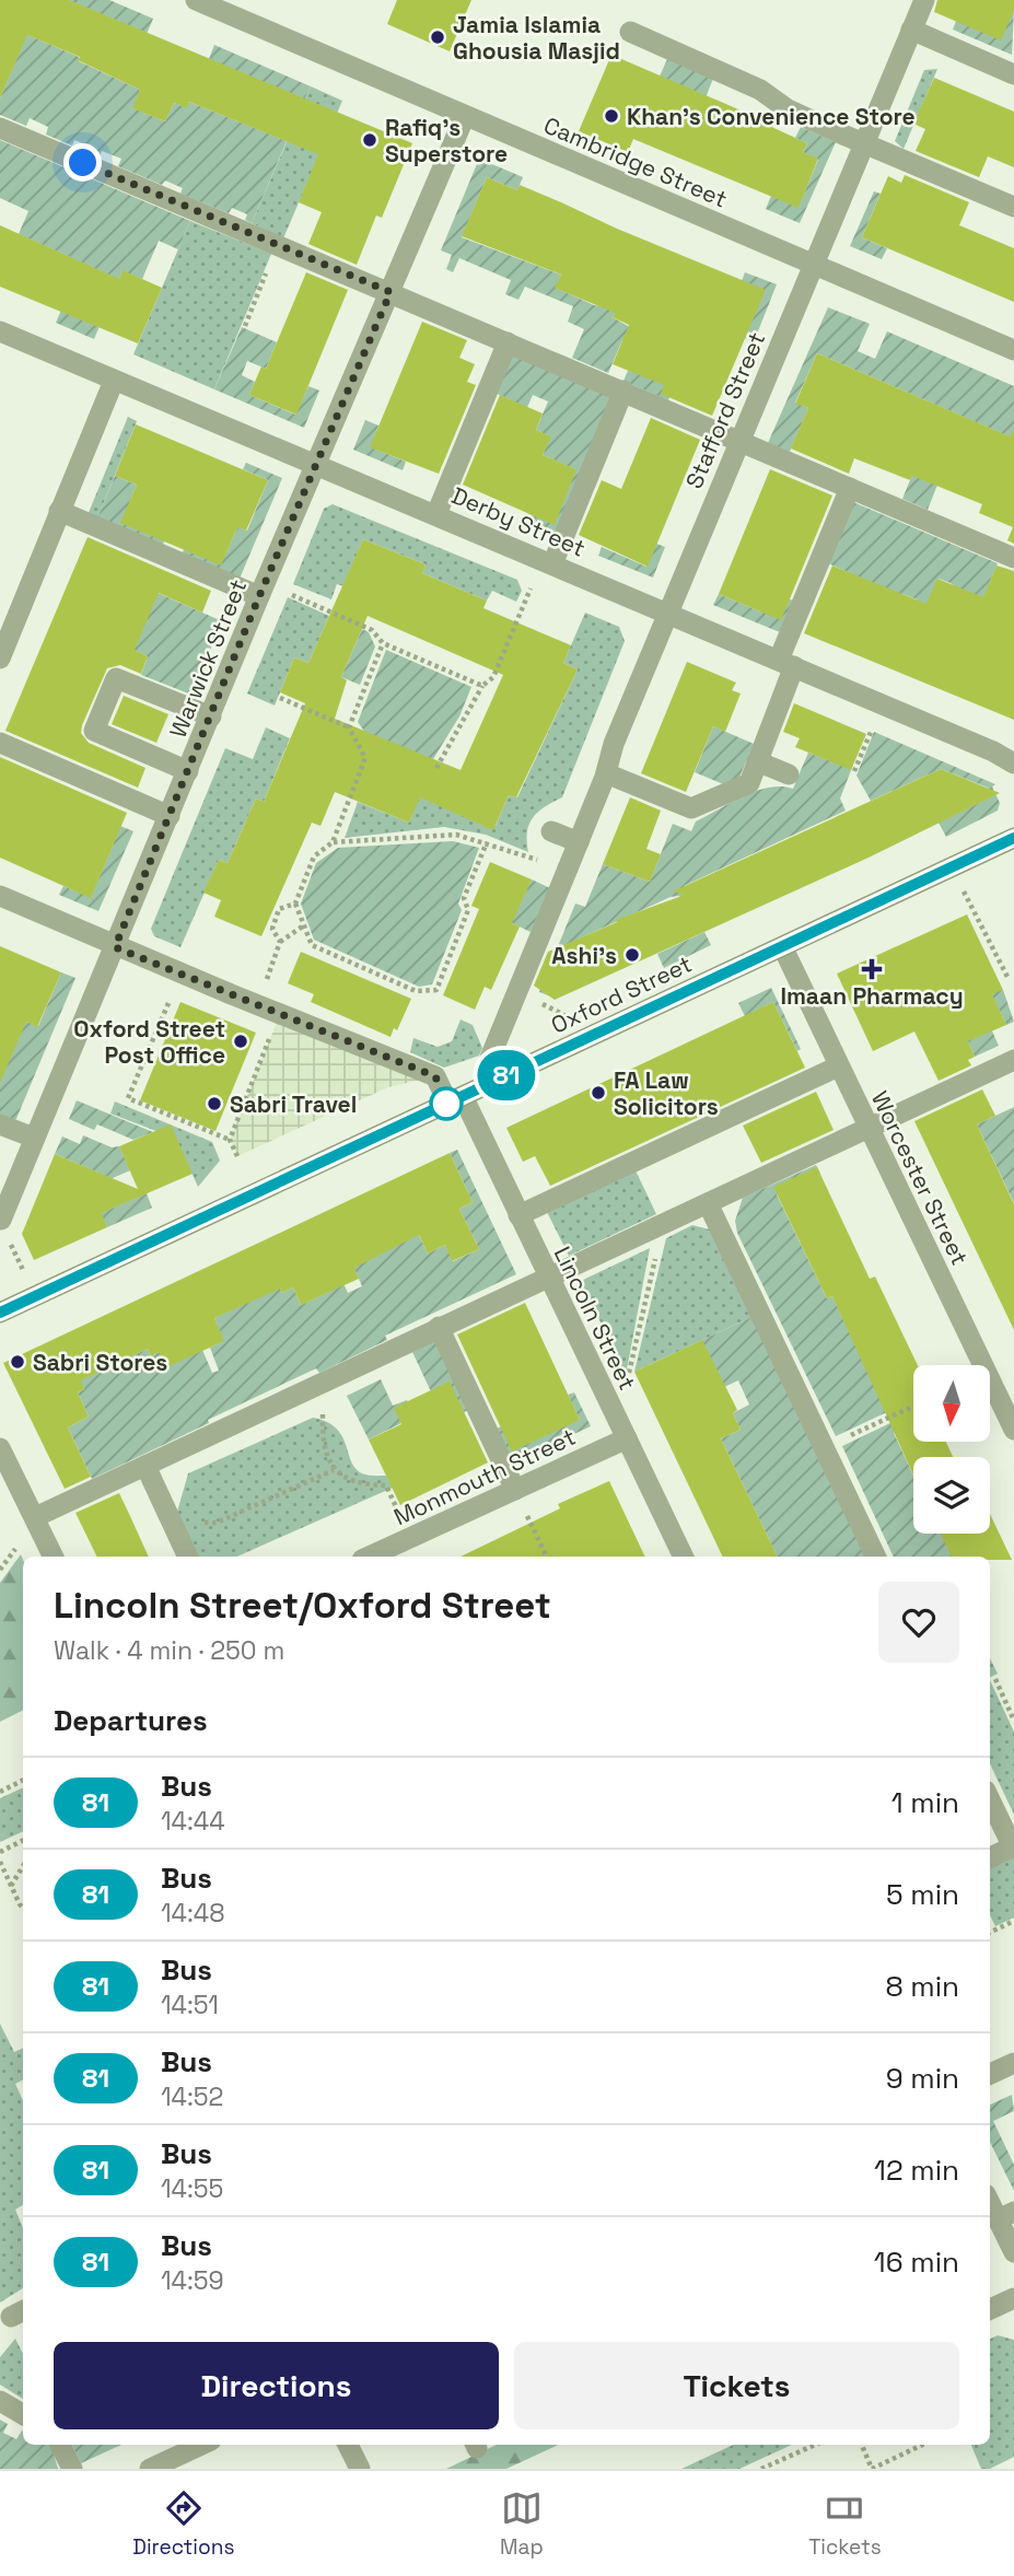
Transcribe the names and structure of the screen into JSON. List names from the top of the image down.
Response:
{
  "streets": {
    "main road": ["Oxford Street"],
    "street": [
      "Cambridge Street",
      "Stafford Street",
      "Derby Street",
      "Warwick Street",
      "Worcester Street",
      "Lincoln Street",
      "Monmouth Street"
    ]
  },
  "crossings": [
    ["Cambridge Street", "Stafford Street"],
    ["Cambridge Street", "Warwick Street"],
    ["Stafford Street", "Derby Street"],
    ["Stafford Street", "Oxford Street"],
    ["Derby Street", "Warwick Street"],
    ["Warwick Street", "Lincoln Street"],
    ["Oxford Street", "Worcester Street"],
    ["Oxford Street", "Lincoln Street"],
    ["Lincoln Street", "Monmouth Street"]
  ],
  "places": {
    "other": [
      "Jamia Islamia Ghousia Masjid",
      "Khan's Convenience Store",
      "Rafiq's Superstore",
      "Ashi's",
      "Oxford Street Post Office",
      "FA Law Solicitors",
      "Sabri Travel",
      "Sabri Stores"
    ],
    "health": ["Imaan Pharmacy"]
  },
  "lines": ["bus line 81"],
  "north": "bottom",
  "page": {
    "on_map": "81",
    "heading": [
      ["Lincoln Street/Oxford Street", "Walk · 4 min · 250 m"],
      "Departures"
    ],
    "list": [
      {
        "mark": "81",
        "name": "Bus",
        "note": "14:44",
        "value": "1 min"
      },
      {
        "mark": "81",
        "name": "Bus",
        "note": "14:48",
        "value": "5 min"
      },
      {
        "mark": "81",
        "name": "Bus",
        "note": "14:51",
        "value": "8 min"
      },
      {
        "mark": "81",
        "name": "Bus",
        "note": "14:52",
        "value": "9 min"
      },
      {
        "mark": "81",
        "name": "Bus",
        "note": "14:55",
        "value": "12 min"
      },
      {
        "mark": "81",
        "name": "Bus",
        "note": "14:59",
        "value": "16 min"
      }
    ],
    "buttons": ["Directions", "Tickets"],
    "tabs": ["Directions", "Map", "Tickets"]
  }
}
